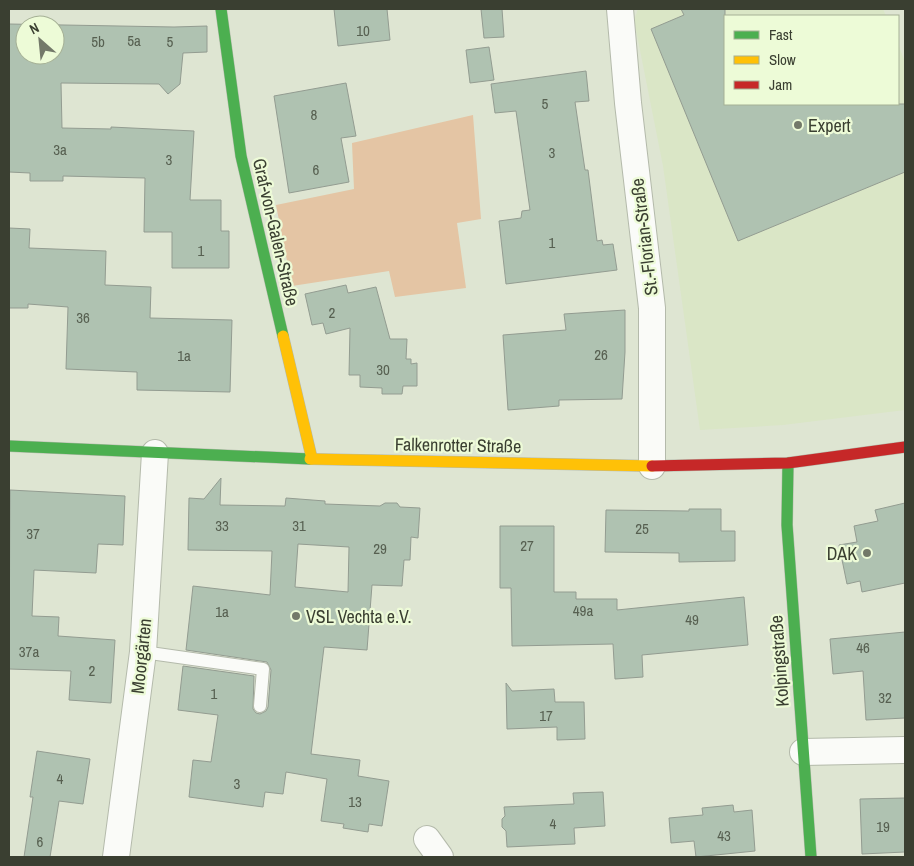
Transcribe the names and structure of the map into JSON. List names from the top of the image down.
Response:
{
  "streets": {
    "street": [
      "Graf-von-Galen-Straße",
      "St.-Florian-Straße",
      "Falkenrotter Straße",
      "Moorgärten",
      "Kolpingstraße"
    ]
  },
  "crossings": [
    ["Graf-von-Galen-Straße", "Falkenrotter Straße"],
    ["St.-Florian-Straße", "Falkenrotter Straße"],
    ["Falkenrotter Straße", "Moorgärten"],
    ["Falkenrotter Straße", "Kolpingstraße"]
  ],
  "places": ["Expert", "DAK", "VSL Vechta e.V."],
  "house_numbers": [
    "10",
    "5a",
    "5b",
    "5",
    "5",
    "8",
    "3a",
    "3",
    "3",
    "6",
    "1",
    "1",
    "2",
    "36",
    "26",
    "1a",
    "30",
    "33",
    "31",
    "25",
    "37",
    "27",
    "29",
    "49a",
    "1a",
    "49",
    "46",
    "37a",
    "2",
    "1",
    "32",
    "17",
    "4",
    "3",
    "13",
    "4",
    "19",
    "43",
    "6"
  ],
  "legend": ["Fast", "Slow", "Jam"],
  "north": "top left"
}
